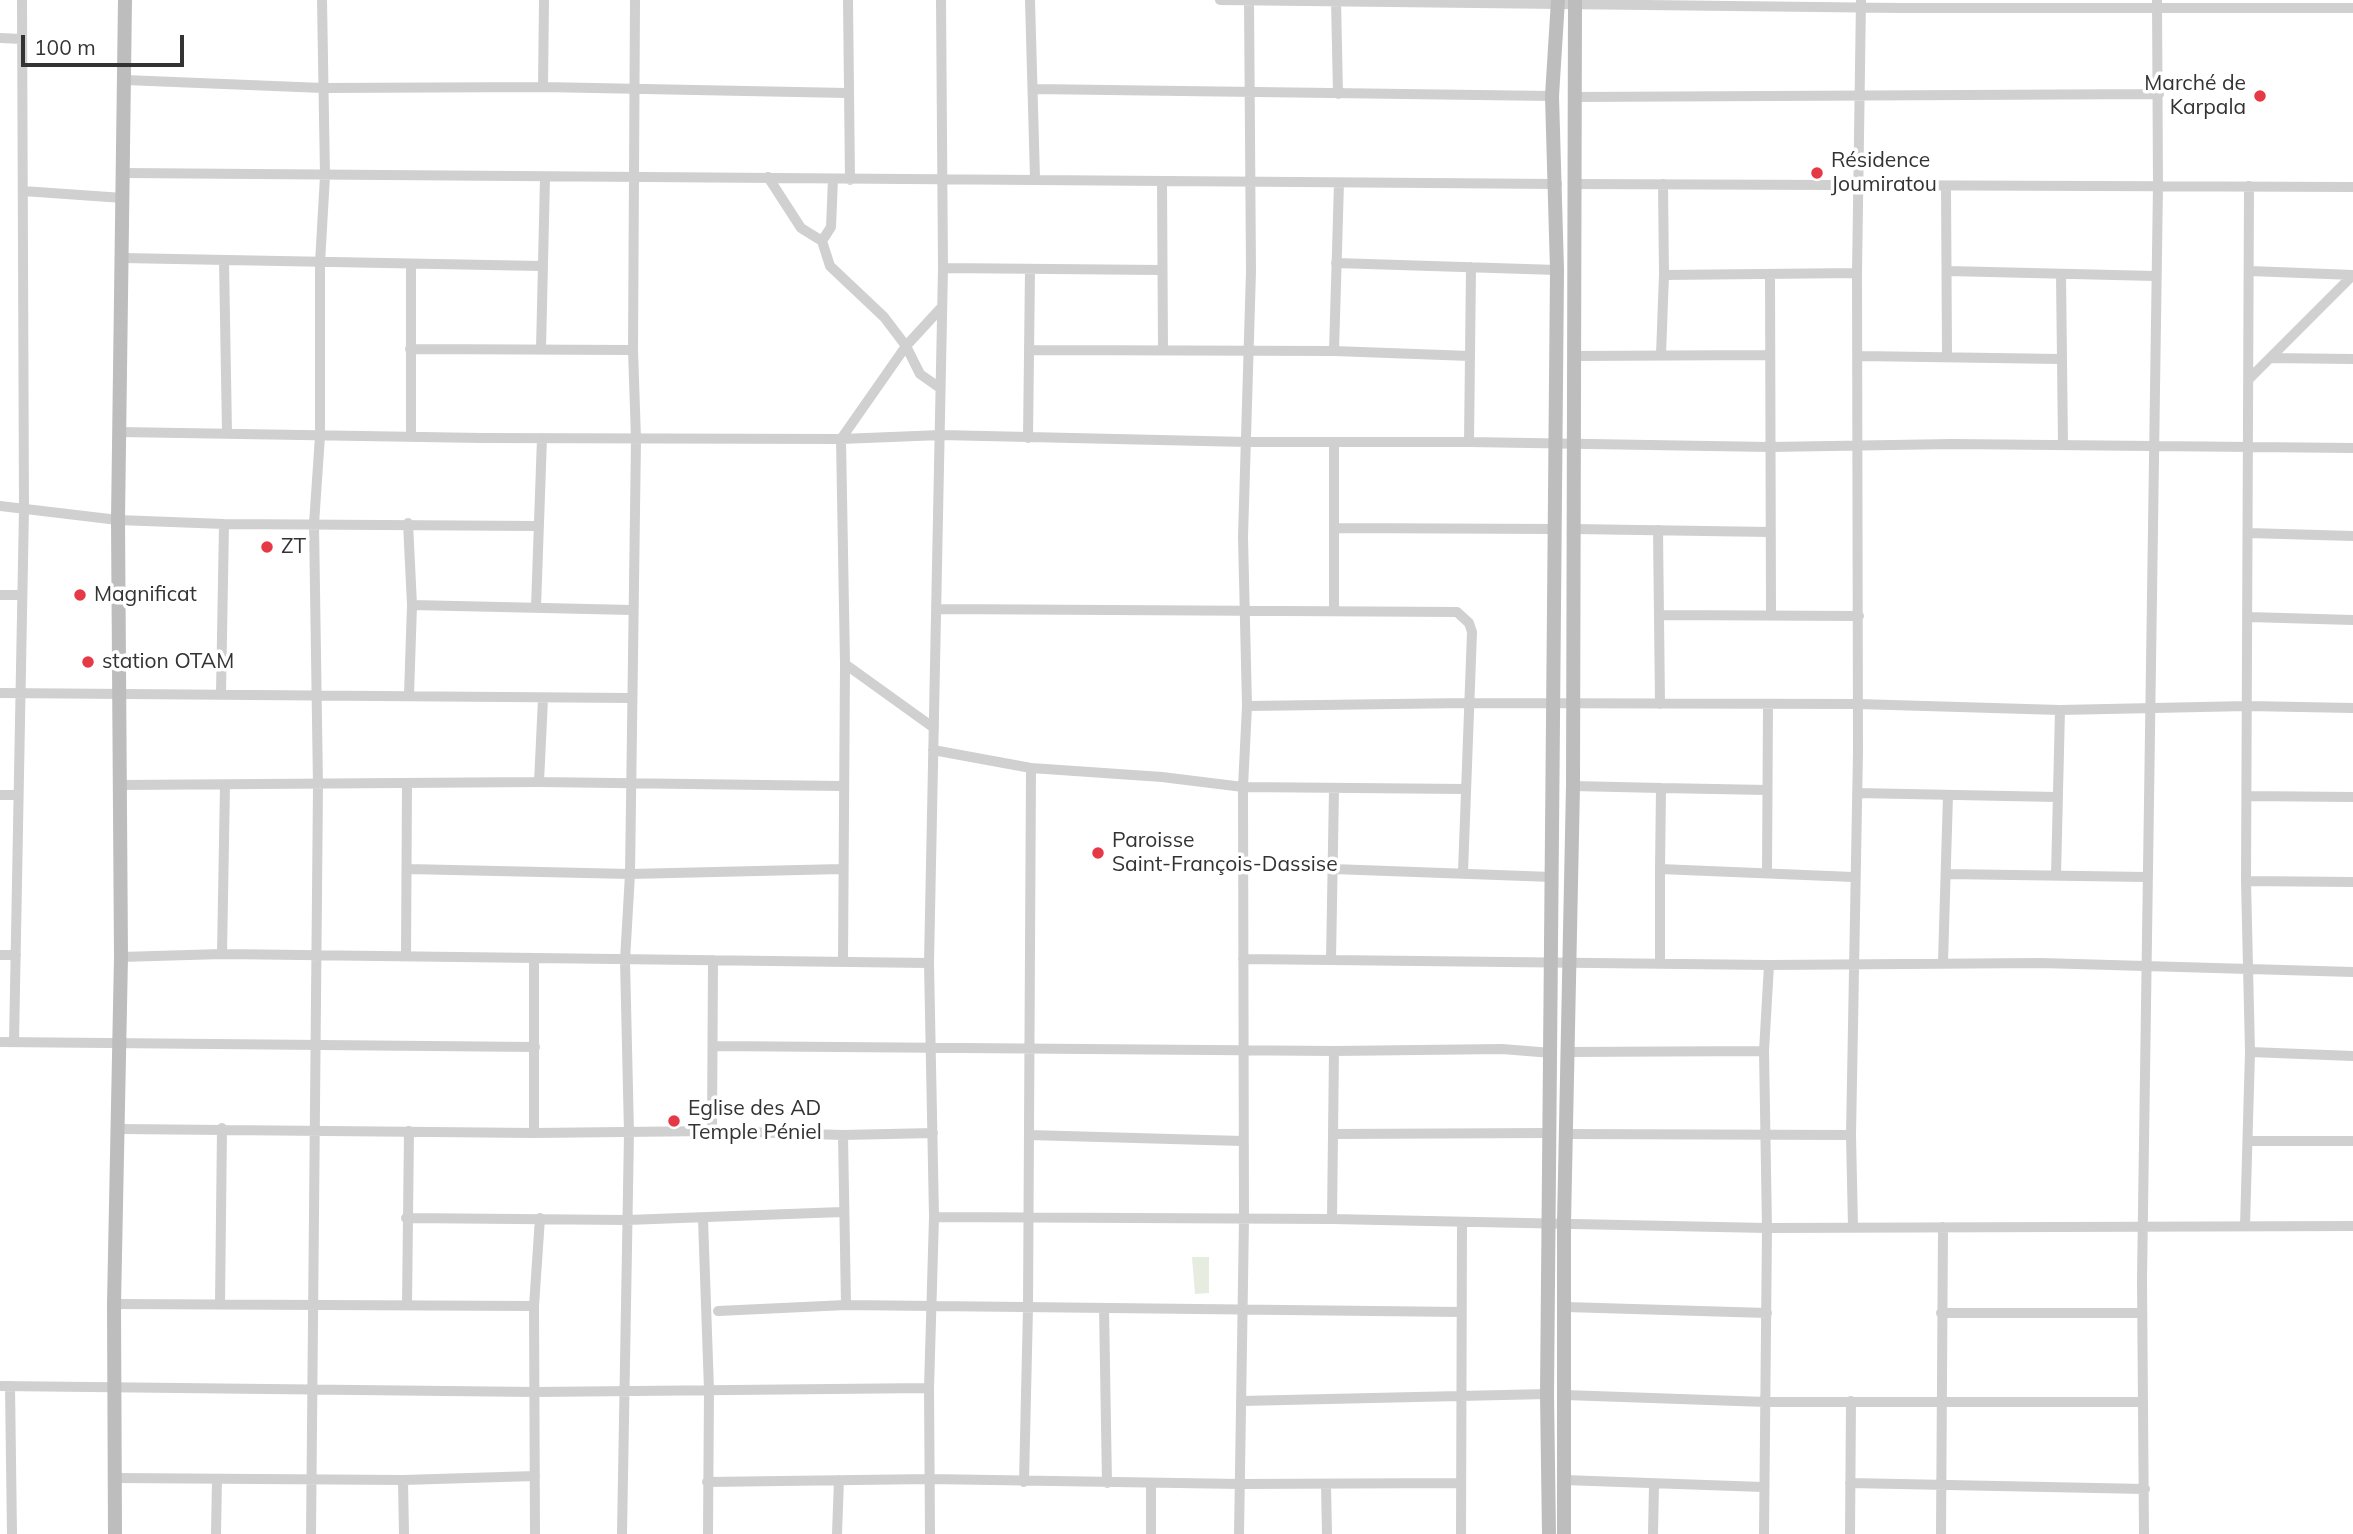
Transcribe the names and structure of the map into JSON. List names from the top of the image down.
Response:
{
  "places": [
    "Marché de Karpala",
    "Résidence Joumiratou",
    "ZT",
    "Magnificat",
    "station OTAM",
    "Paroisse Saint-François-Dassise",
    "Eglise des AD Temple Péniel"
  ],
  "scale_bar": "100 m"
}
